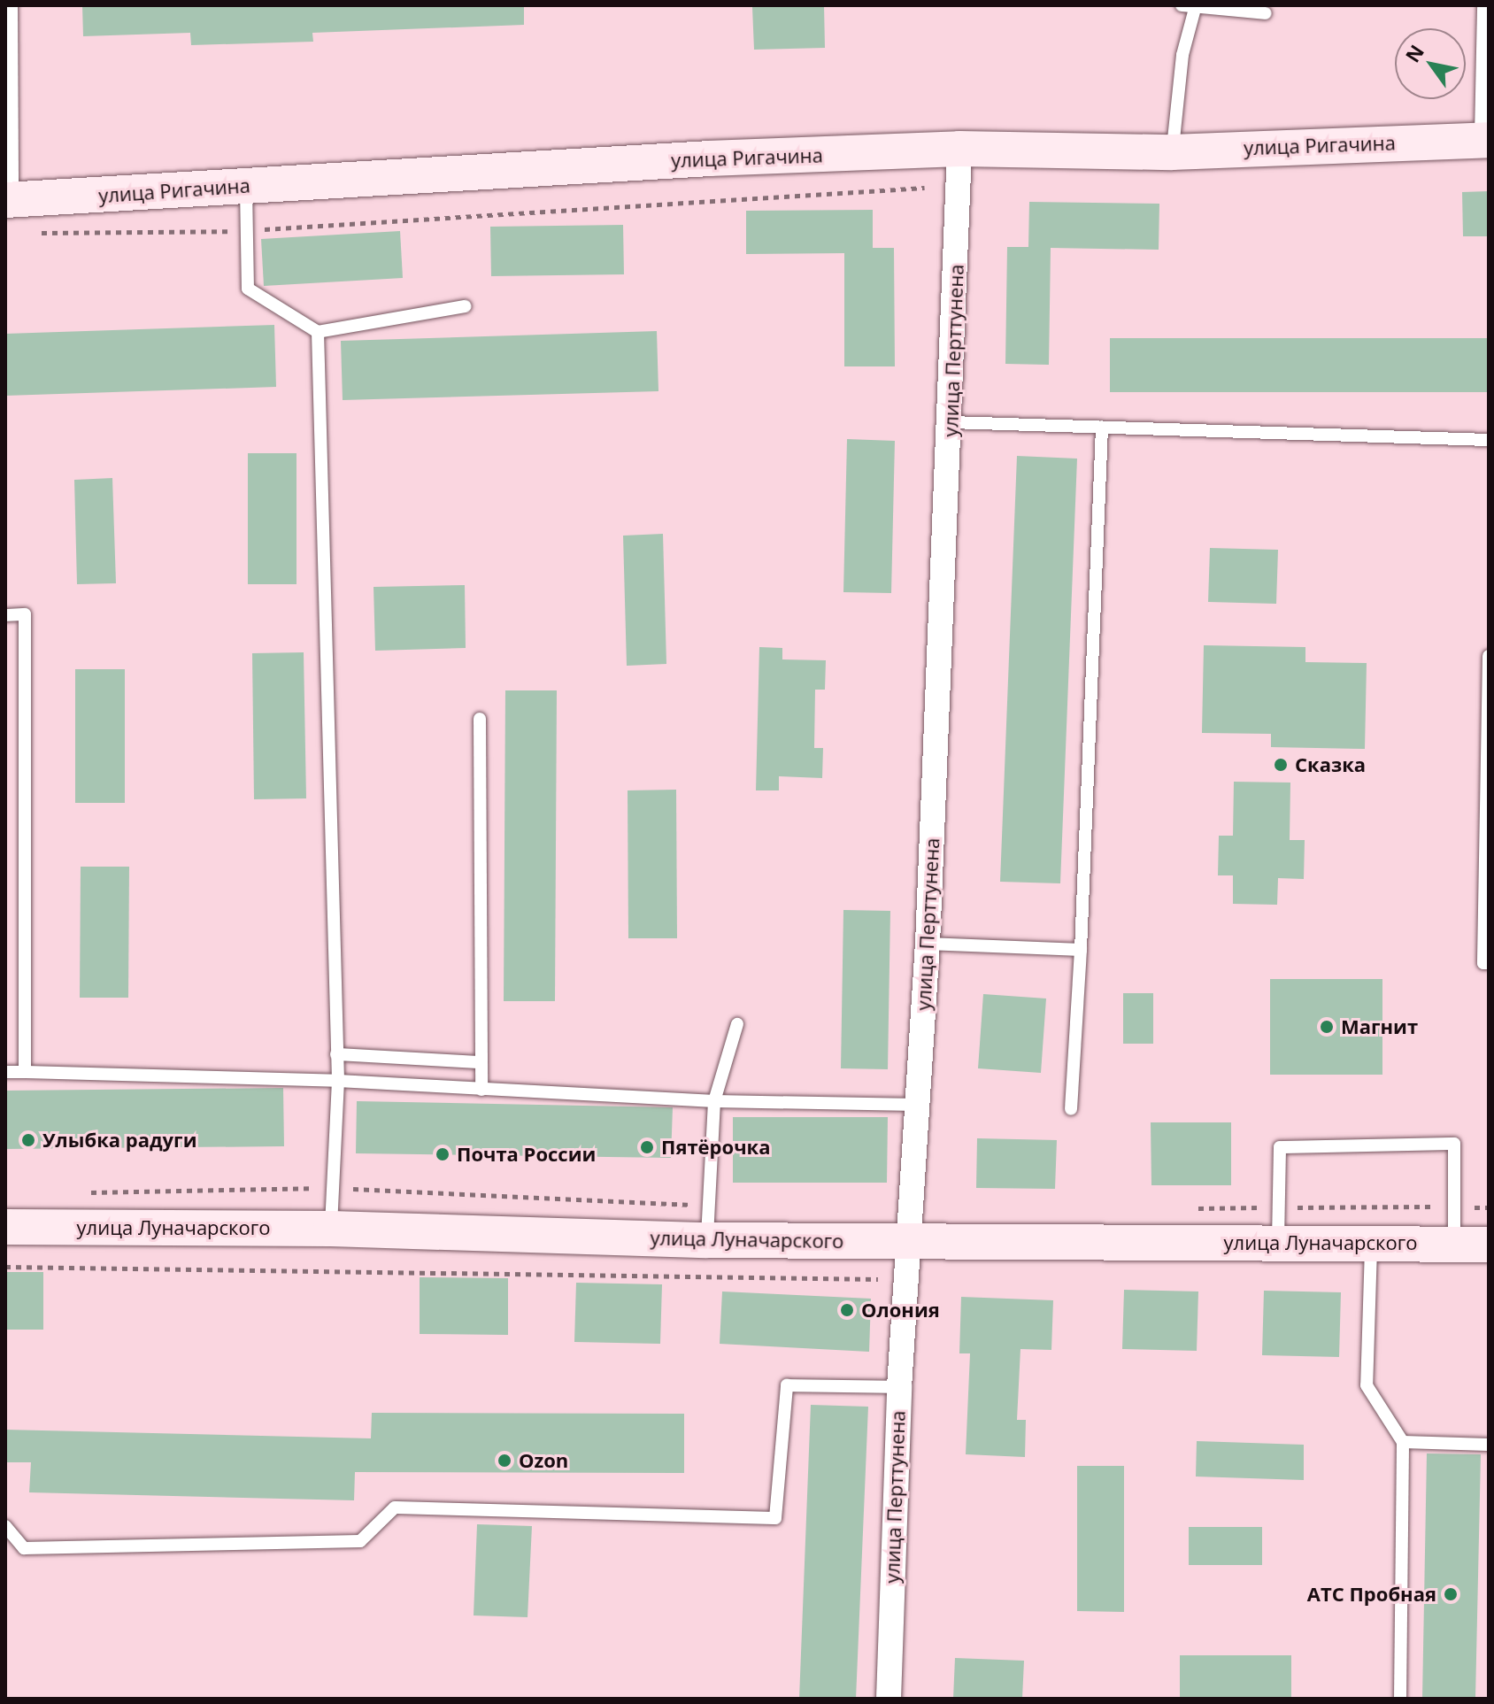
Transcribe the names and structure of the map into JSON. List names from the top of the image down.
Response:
{
  "streets": {
    "street": ["улица Ригачина", "улица Перттунена", "улица Луначарского"]
  },
  "crossings": [
    ["улица Ригачина", "улица Перттунена"],
    ["улица Перттунена", "улица Луначарского"]
  ],
  "places": [
    "Сказка",
    "Магнит",
    "Улыбка радуги",
    "Пятёрочка",
    "Почта России",
    "Олония",
    "Ozon",
    "АТС Пробная"
  ],
  "north": "top left"
}
